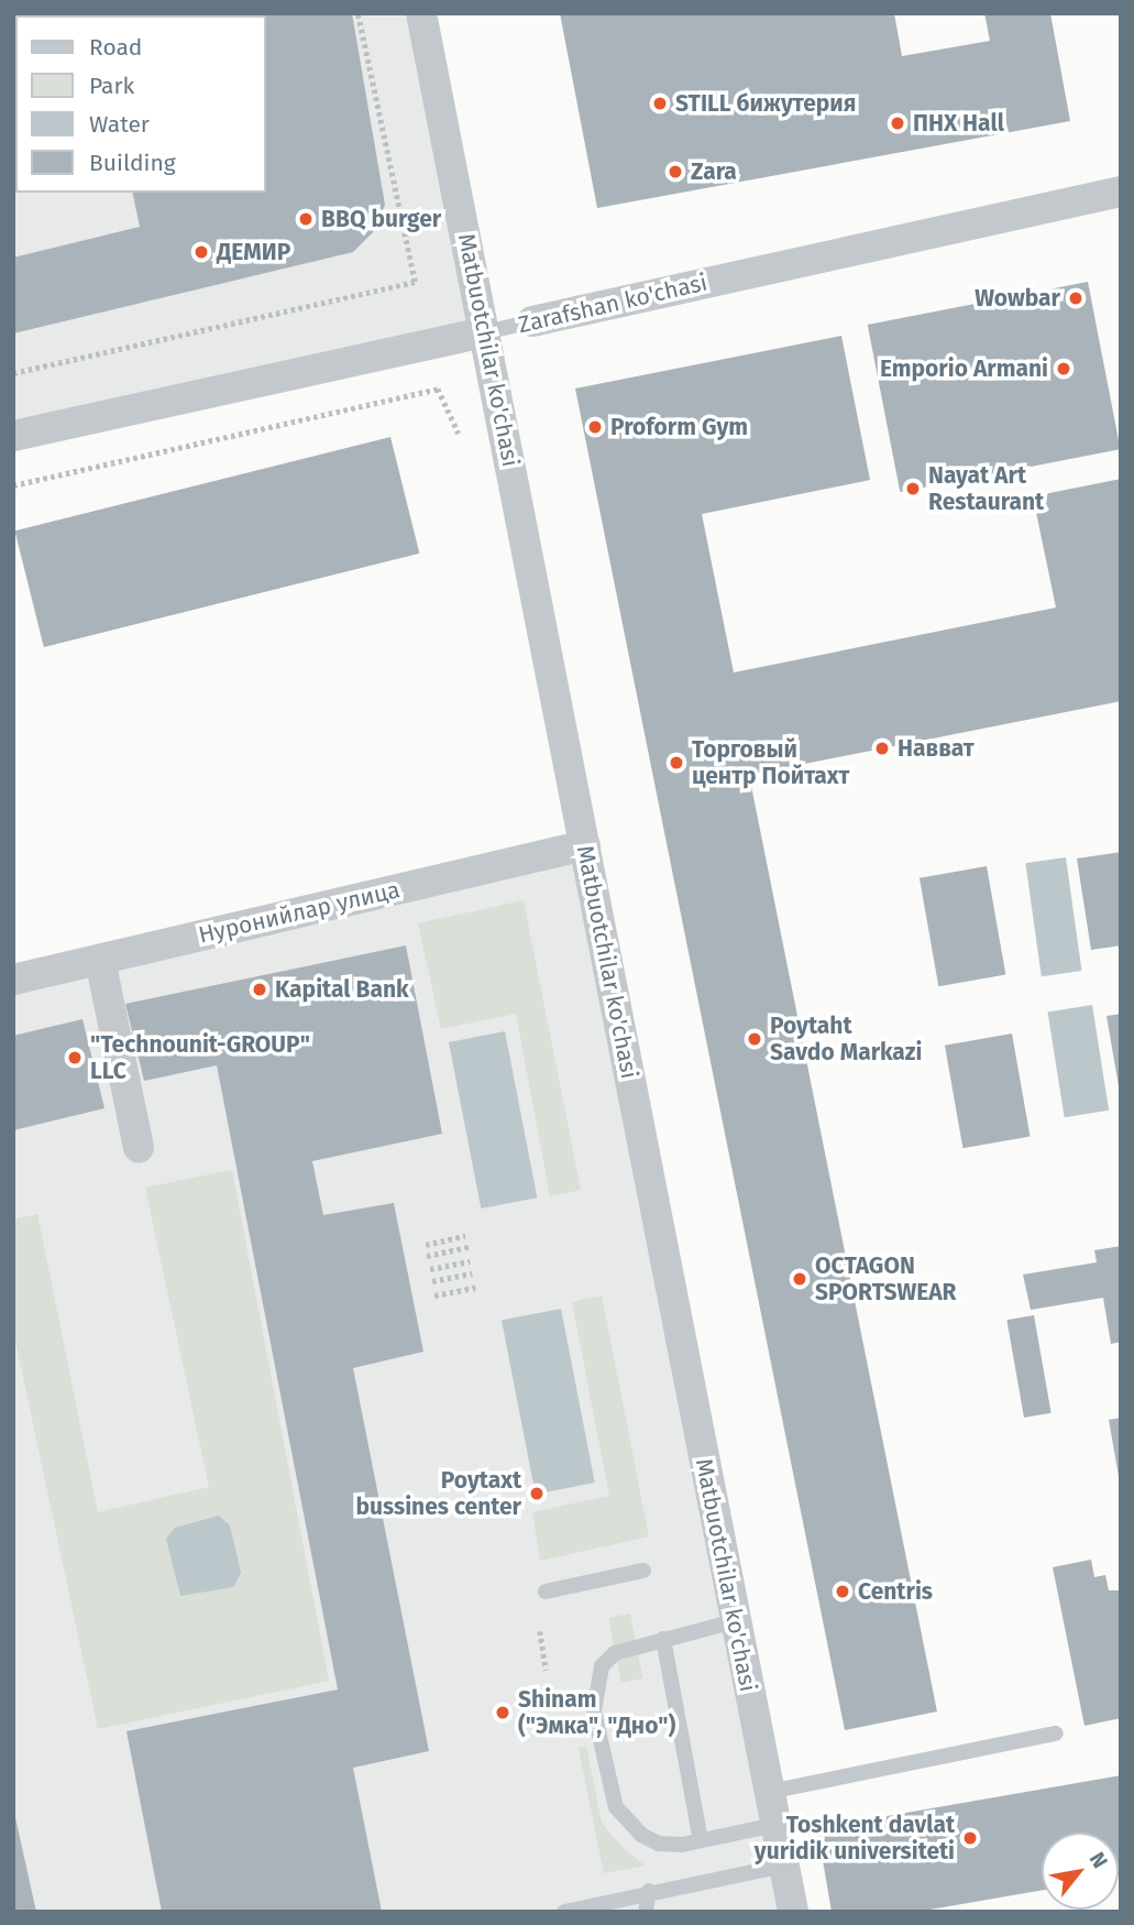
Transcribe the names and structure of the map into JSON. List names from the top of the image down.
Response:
{
  "streets": {
    "street": ["Zarafshan ko'chasi", "Matbuotchilar ko'chasi", "Нуронийлар улица"]
  },
  "crossings": [
    ["Zarafshan ko'chasi", "Matbuotchilar ko'chasi"],
    ["Matbuotchilar ko'chasi", "Нуронийлар улица"]
  ],
  "places": [
    "STILL бижутерия",
    "ПНХ Hall",
    "Zara",
    "BBQ burger",
    "ДЕМИР",
    "Wowbar",
    "Emporio Armani",
    "Proform Gym",
    "Nayat Art Restaurant",
    "Навват",
    "Торговый центр Пойтахт",
    "Kapital Bank",
    "Poytaht Savdo Markazi",
    "\"Technounit-GROUP\" LLC",
    "OCTAGON SPORTSWEAR",
    "Poytaxt bussines center",
    "Centris",
    "Shinam (\"Эмка\", \"Дно\")",
    "Toshkent davlat yuridik universiteti"
  ],
  "legend": [
    "Road",
    "Park",
    "Water",
    "Building"
  ],
  "north": "top right"
}
